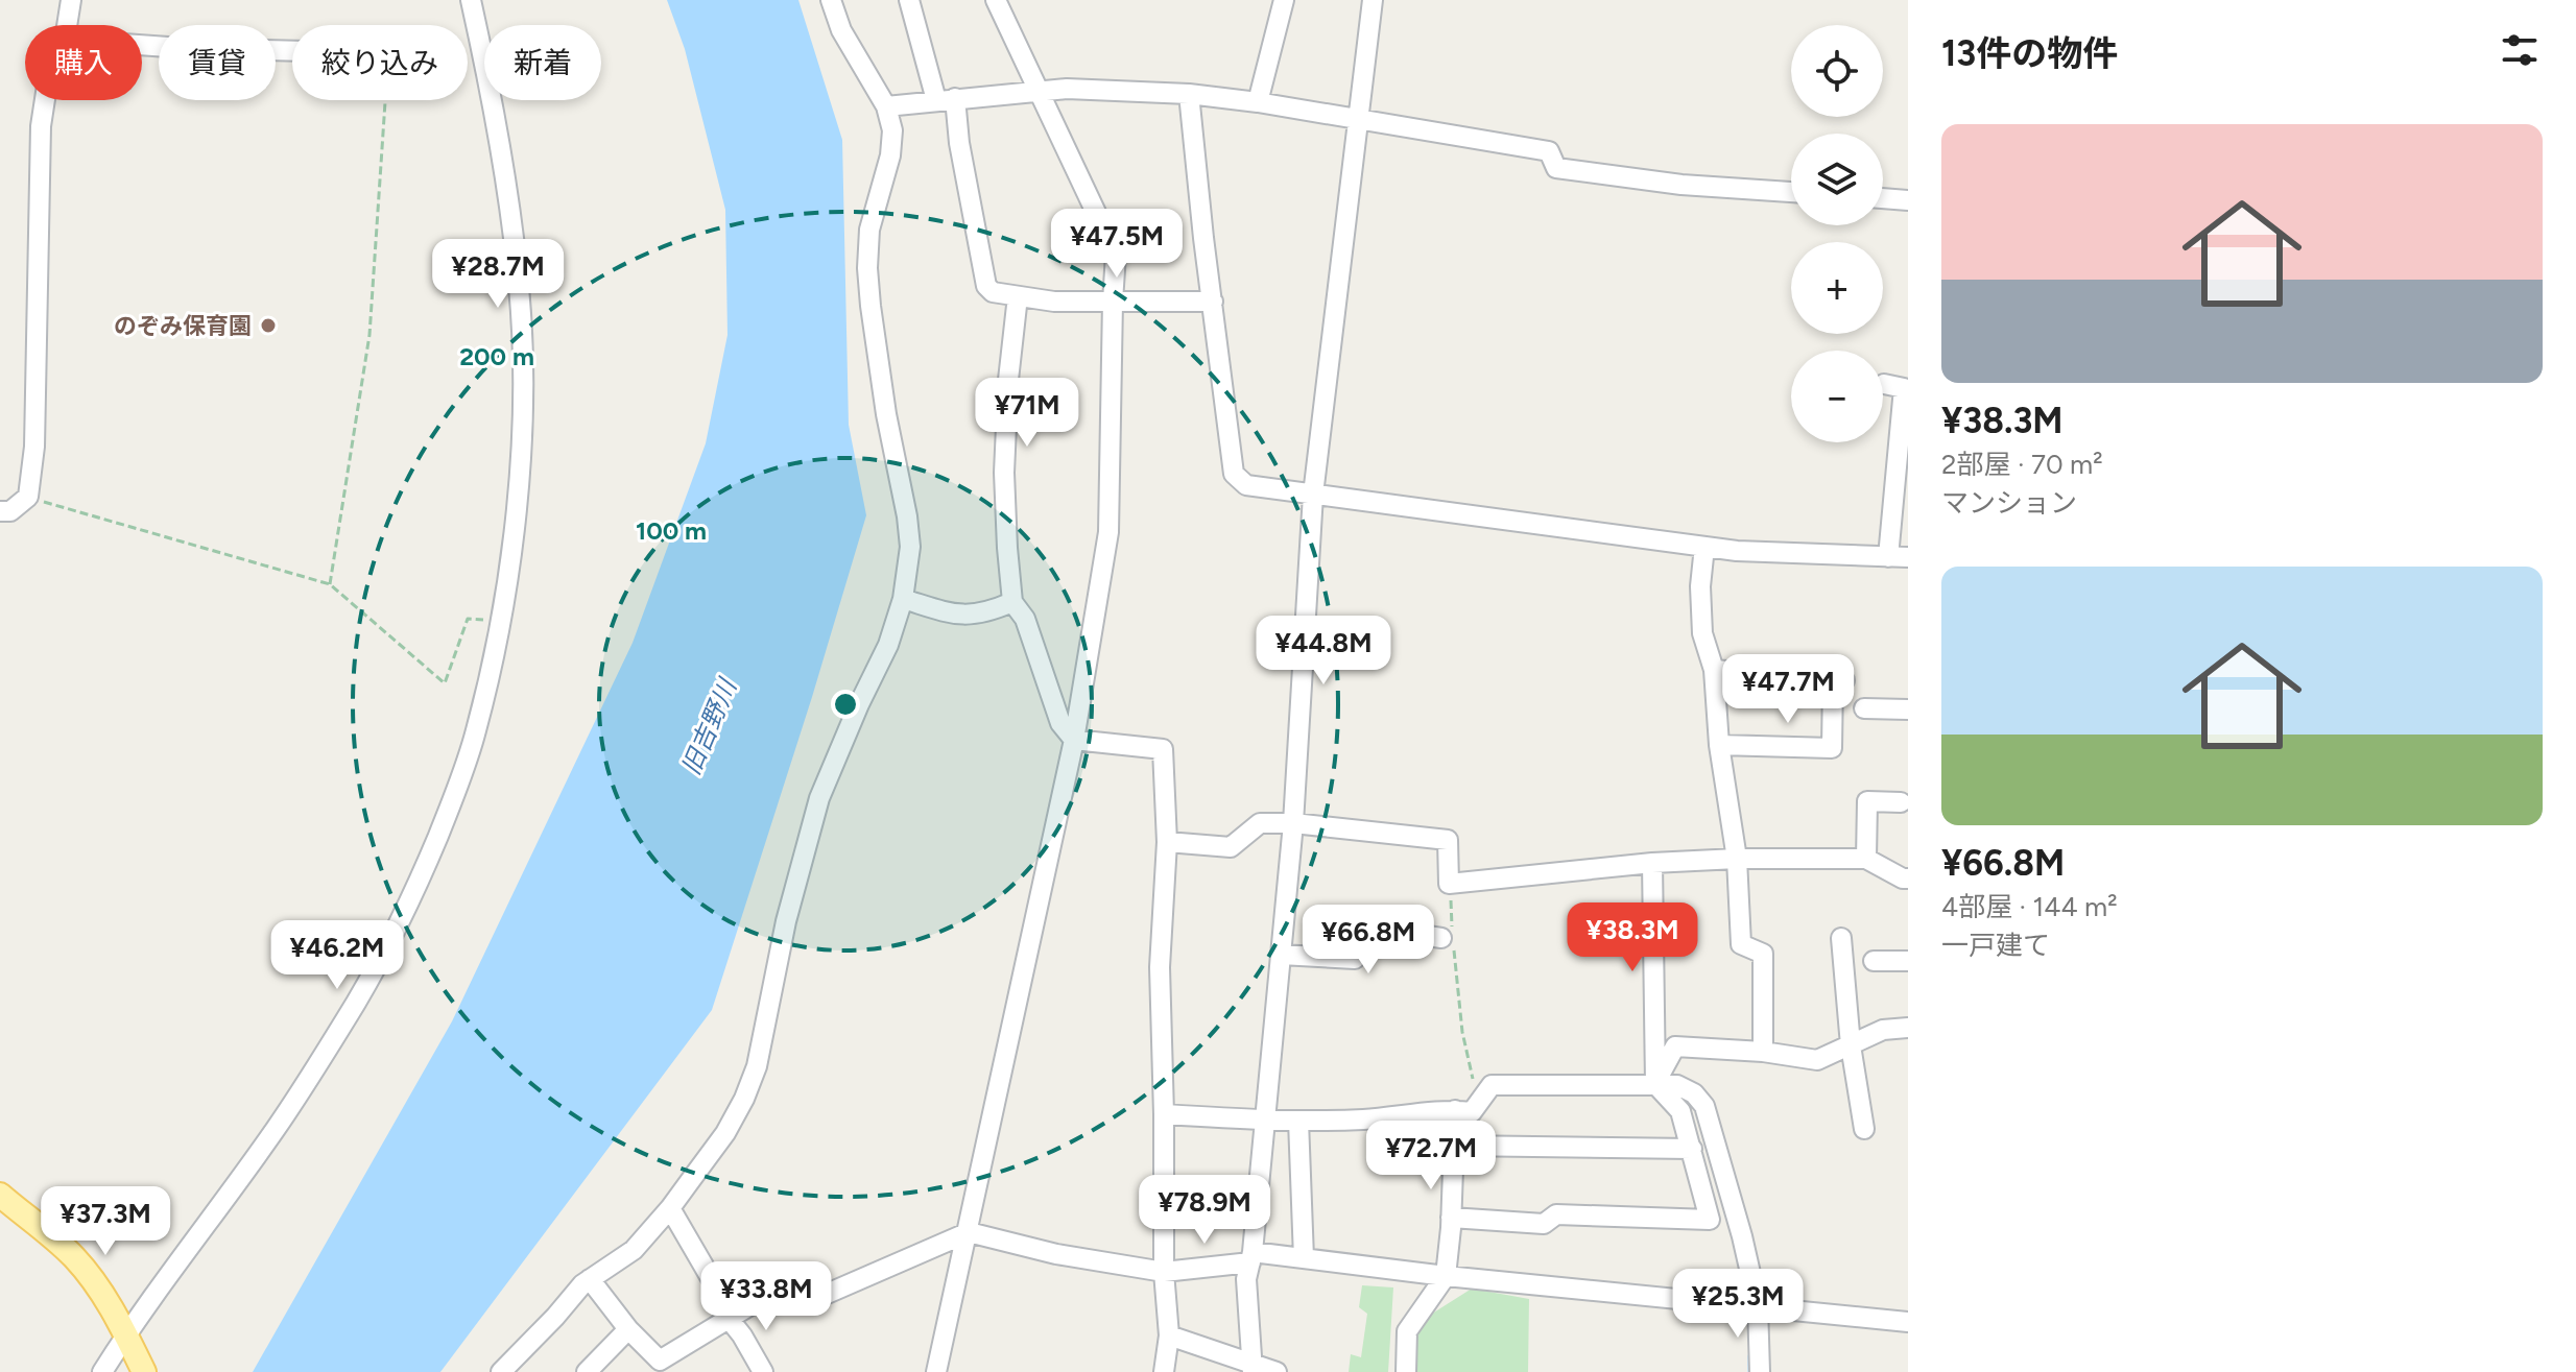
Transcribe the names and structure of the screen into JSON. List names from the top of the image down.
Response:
{
  "water": ["旧吉野川"],
  "places": ["のぞみ保育園"],
  "page": {
    "heading": "13件の物件",
    "map_buttons": ["+", "−"],
    "chip": [
      "購入",
      "賃貸",
      "絞り込み",
      "新着"
    ],
    "list": [
      {
        "name": "¥38.3M",
        "note": "2部屋 · 70 m² · マンション"
      },
      {
        "name": "¥66.8M",
        "note": "4部屋 · 144 m² · 一戸建て"
      }
    ],
    "price": [
      "¥47.5M",
      "¥28.7M",
      "¥71M",
      "¥44.8M",
      "¥47.7M",
      "¥38.3M",
      "¥66.8M",
      "¥46.2M",
      "¥72.7M",
      "¥78.9M",
      "¥37.3M",
      "¥33.8M",
      "¥25.3M"
    ]
  },
  "rings": ["200 m", "100 m"]
}
